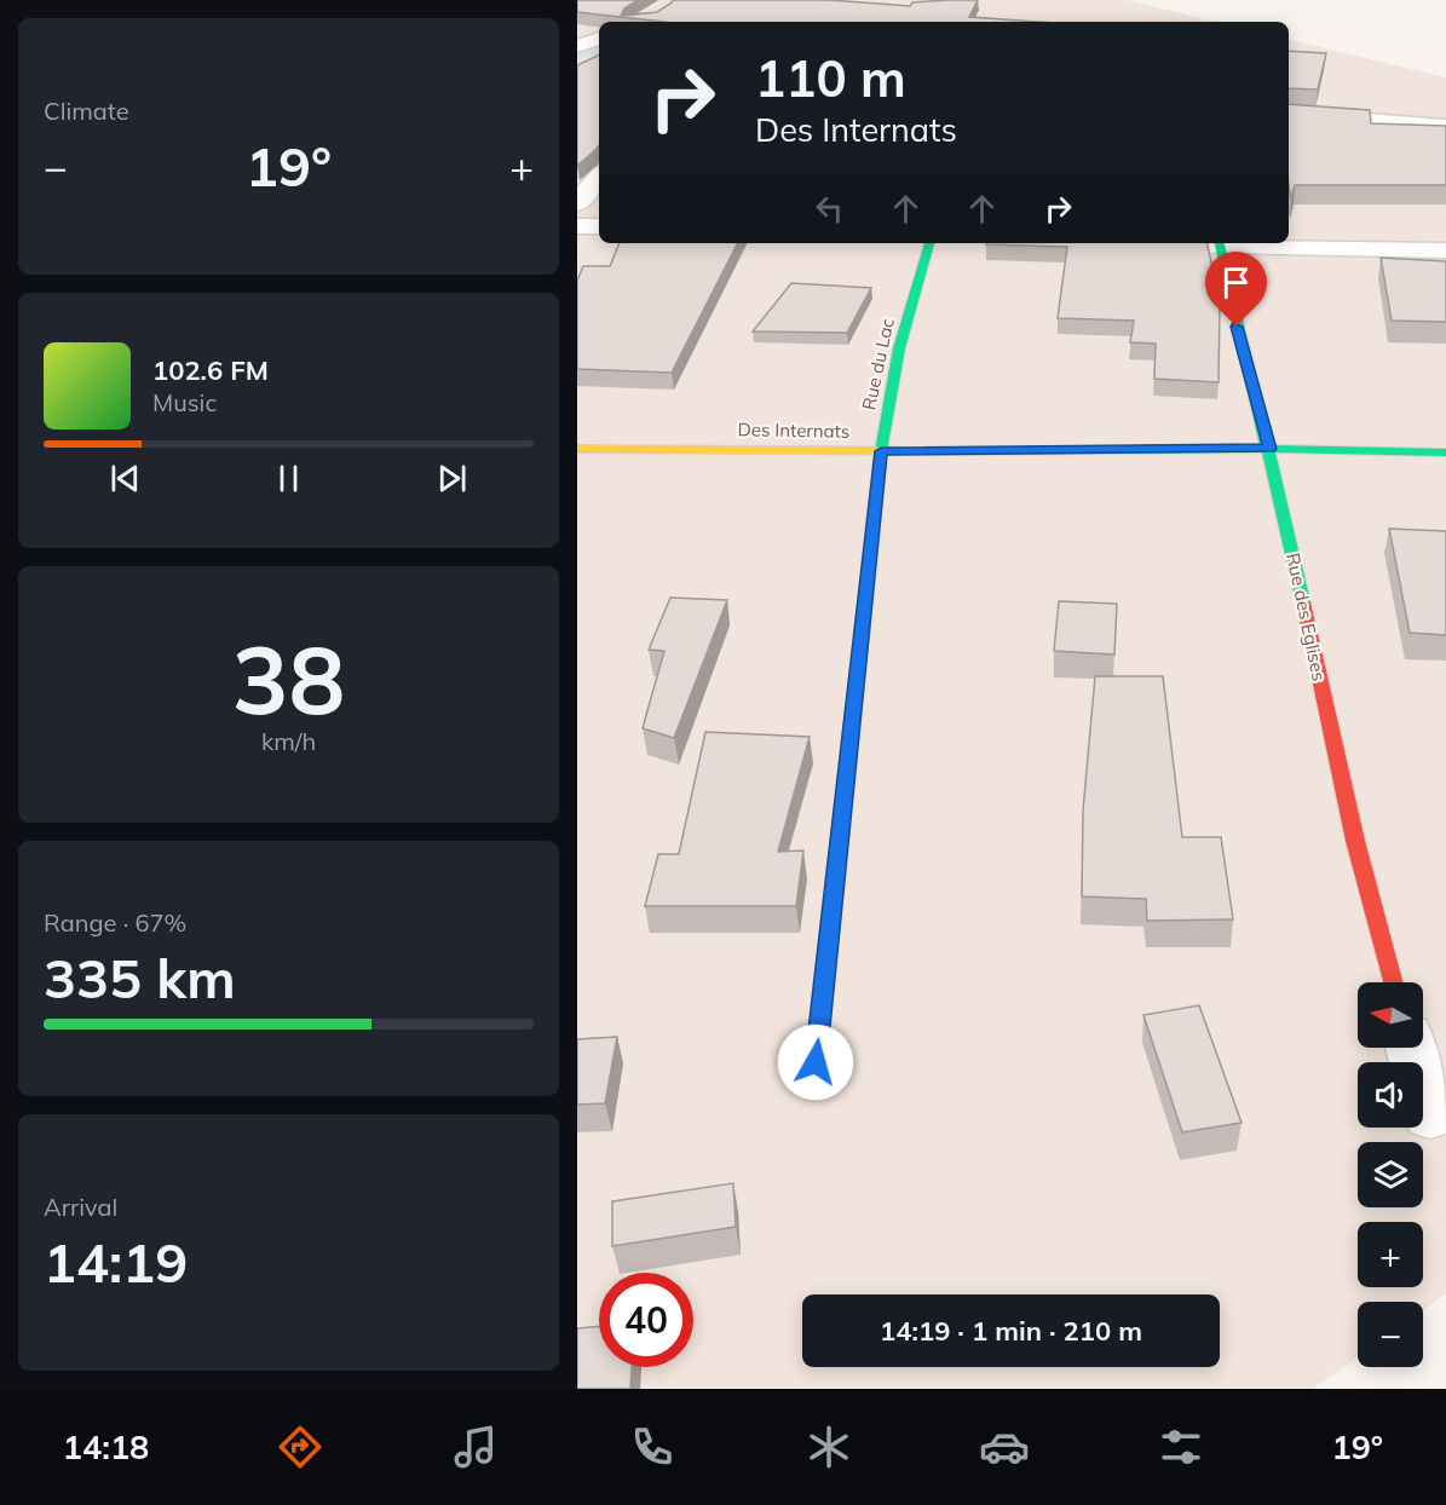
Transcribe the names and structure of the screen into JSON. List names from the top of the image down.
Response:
{
  "streets": {
    "street": ["Rue du Lac", "Des Internats", "Rue des Eglises"]
  },
  "crossings": [
    ["Rue du Lac", "Des Internats"],
    ["Des Internats", "Rue des Eglises"]
  ],
  "north": "left",
  "page": {
    "tile": [
      "Climate",
      ["38", "km/h"],
      ["Range · 67%", "335 km"],
      ["Arrival", "14:19"]
    ],
    "turn": ["110 m", "Des Internats"],
    "heat": ["−", "19°", "+"],
    "song": ["102.6 FM", "Music"],
    "map_buttons": ["+", "−"],
    "limit": "40",
    "trip": "14:19 · 1 min · 210 m",
    "tabs": ["14:18", "19°"]
  }
}
